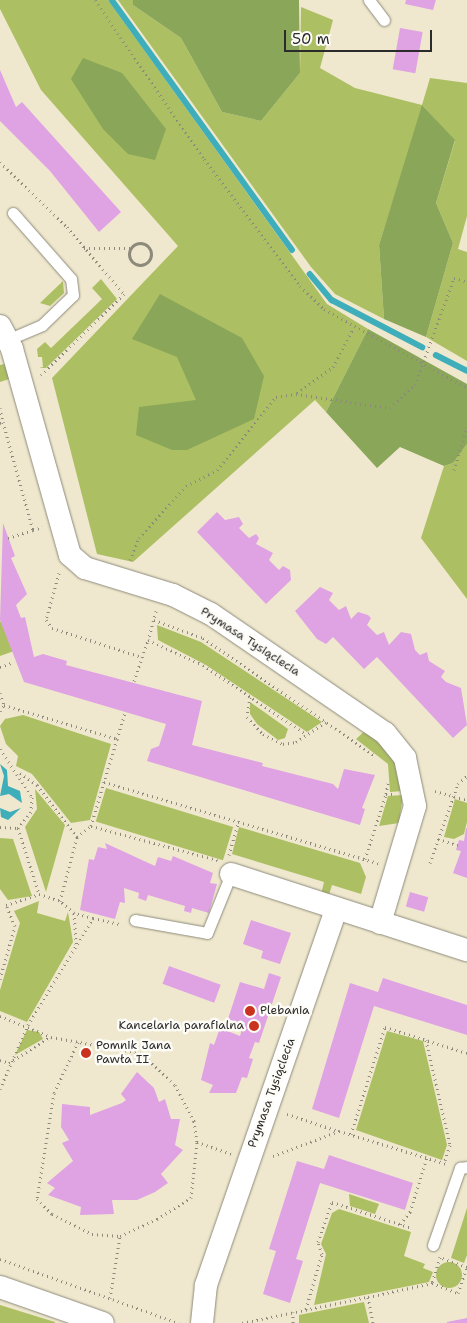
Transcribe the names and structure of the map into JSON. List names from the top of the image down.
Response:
{
  "streets": {
    "street": ["Prymasa Tysiąclecia"]
  },
  "places": ["Plebania", "Kancelaria parafialna", "Pomnik Jana Pawła II"],
  "scale_bar": "50 m"
}
